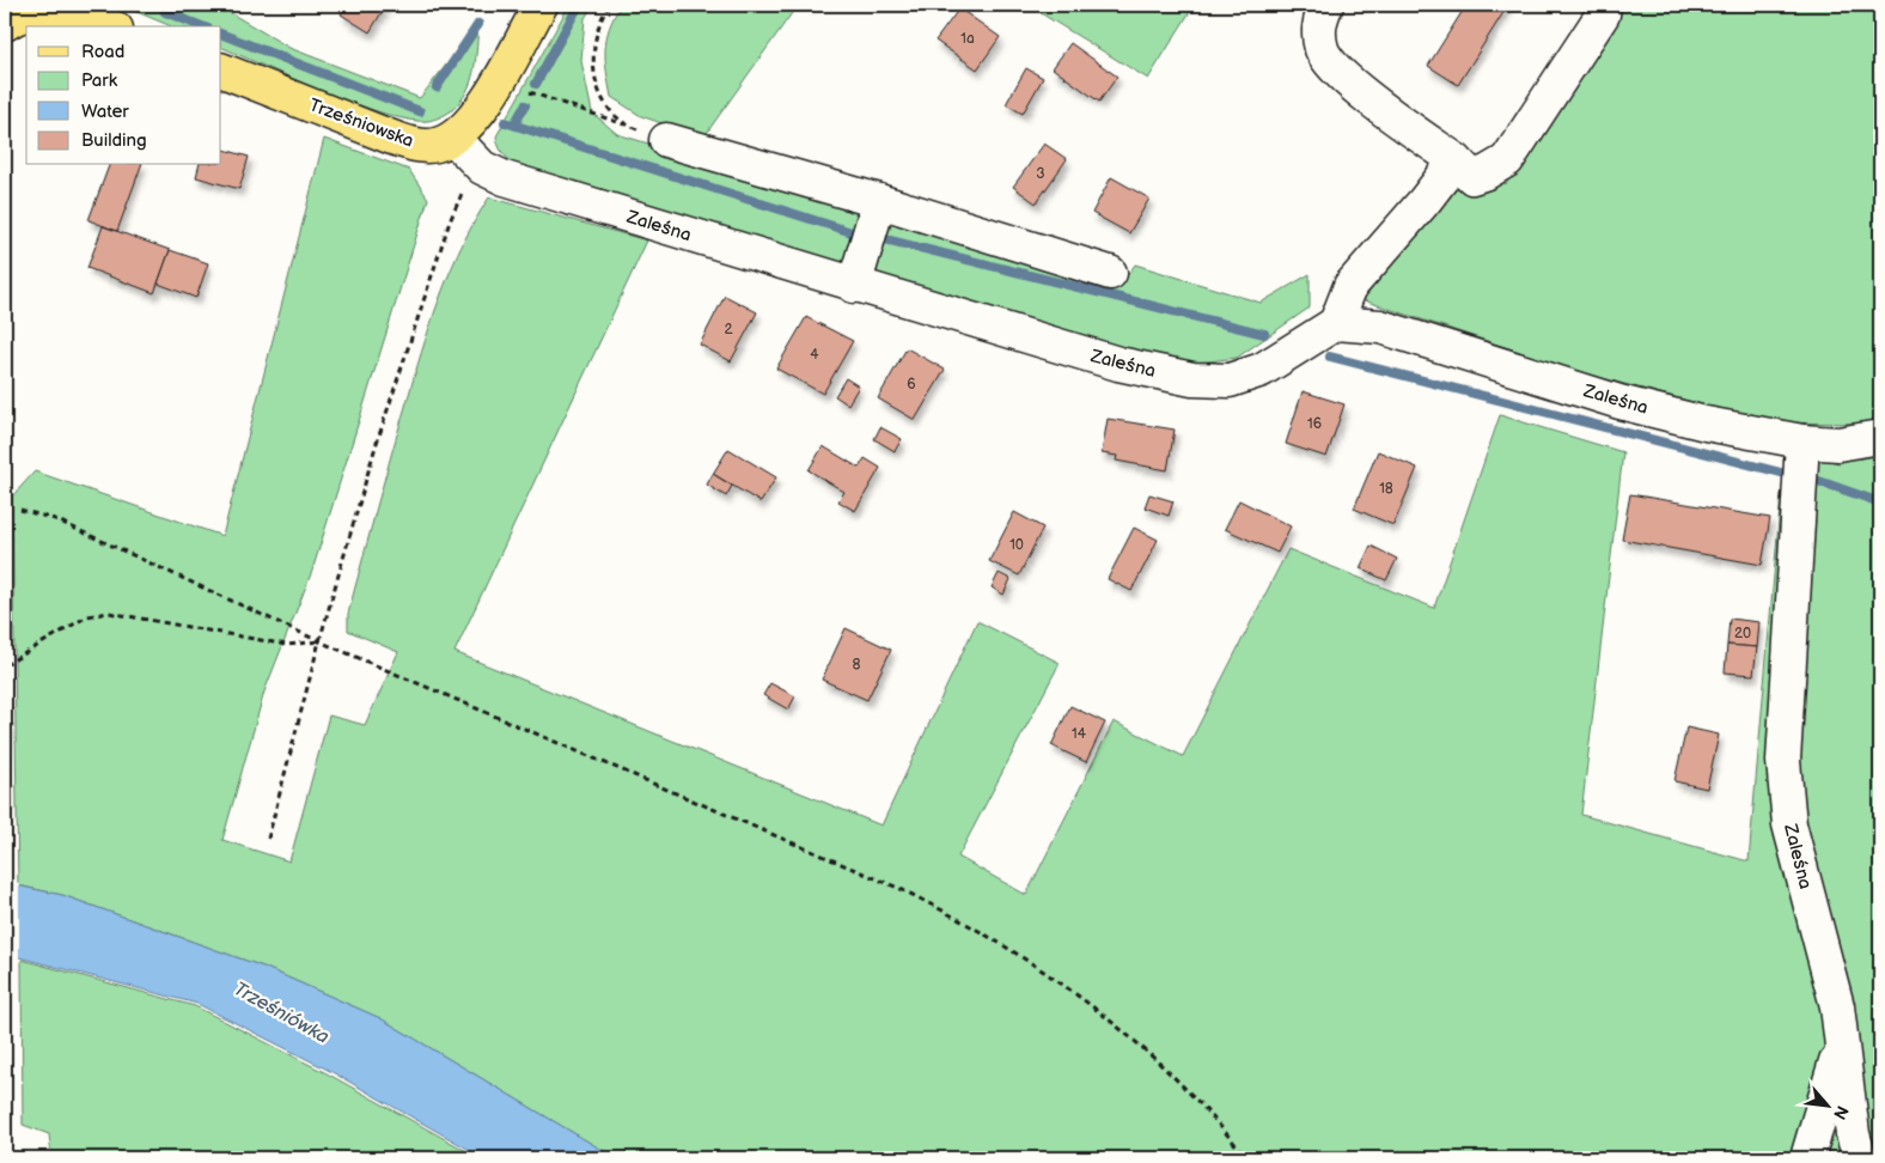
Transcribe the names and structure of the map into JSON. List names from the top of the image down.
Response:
{
  "streets": {
    "main road": ["Trześniowska"],
    "street": ["Zaleśna"]
  },
  "crossings": [
    ["Trześniowska", "Zaleśna"]
  ],
  "water": ["Trześniówka"],
  "house_numbers": [
    "1a",
    "3",
    "2",
    "4",
    "6",
    "16",
    "18",
    "10",
    "20",
    "8",
    "14"
  ],
  "legend": [
    "Road",
    "Park",
    "Water",
    "Building"
  ],
  "north": "bottom right"
}
